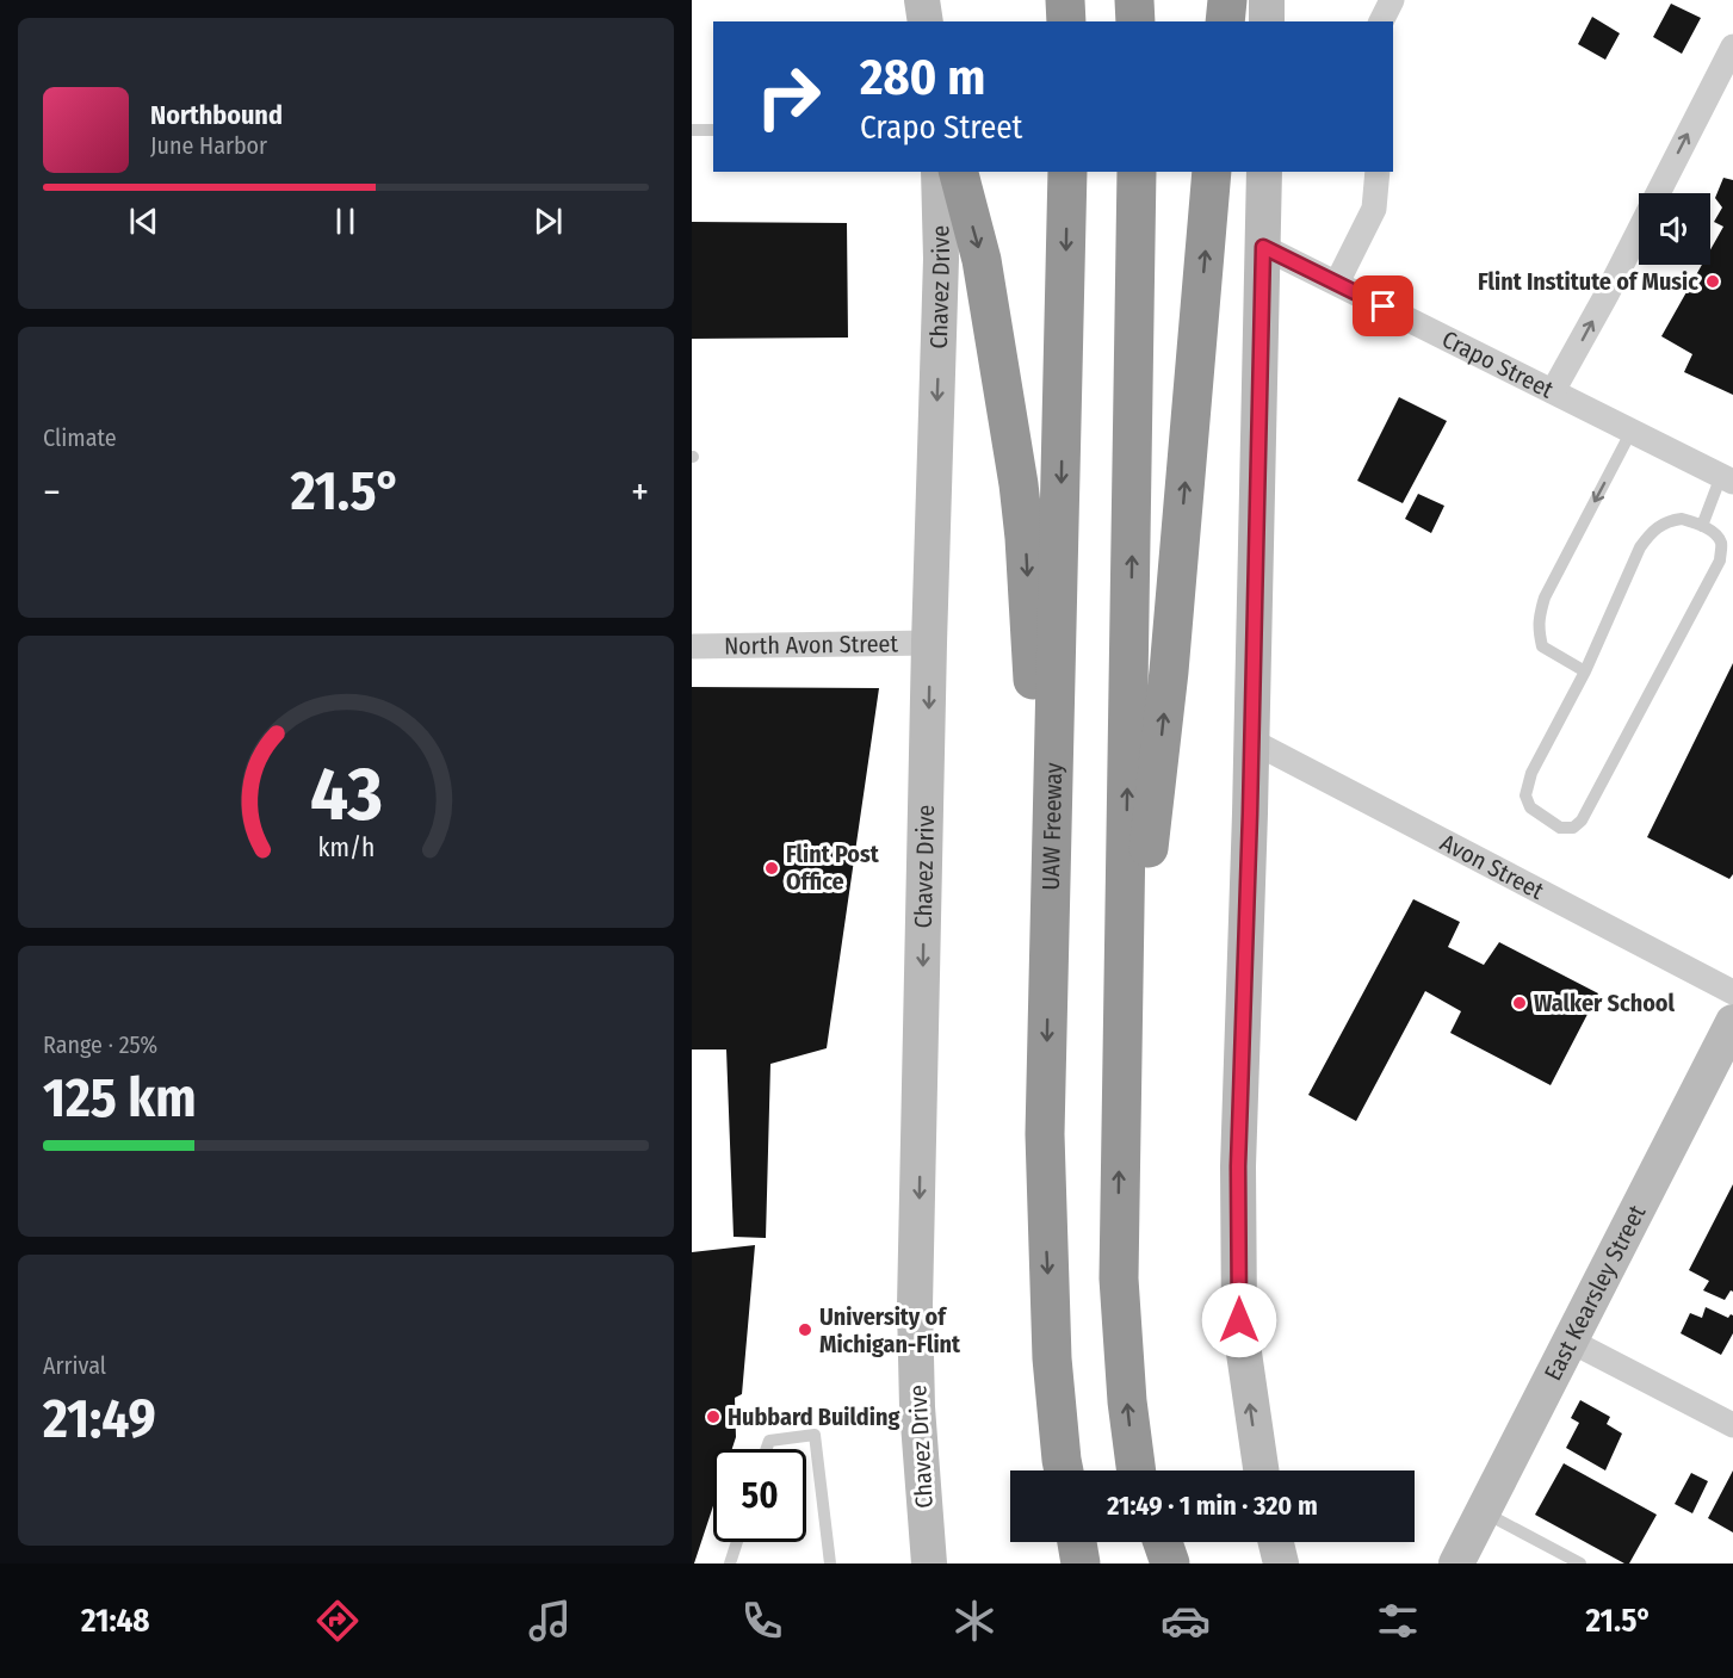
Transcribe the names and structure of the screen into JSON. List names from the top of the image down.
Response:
{
  "streets": {
    "highway": ["UAW Freeway"],
    "main road": ["Chavez Drive", "East Kearsley Street"],
    "street": ["Crapo Street", "North Avon Street", "Avon Street"]
  },
  "crossings": [
    ["Chavez Drive", "North Avon Street"]
  ],
  "places": [
    "Flint Institute of Music",
    "Flint Post Office",
    "Walker School",
    "University of Michigan-Flint",
    "Hubbard Building"
  ],
  "page": {
    "turn": ["280 m", "Crapo Street"],
    "song": ["Northbound", "June Harbor"],
    "tile": [
      "Climate",
      ["Range · 25%", "125 km"],
      ["Arrival", "21:49"]
    ],
    "heat": ["−", "21.5°", "+"],
    "limit": "50",
    "trip": "21:49 · 1 min · 320 m",
    "tabs": ["21:48", "21.5°"],
    "gauge": ["43", "km/h"]
  }
}
